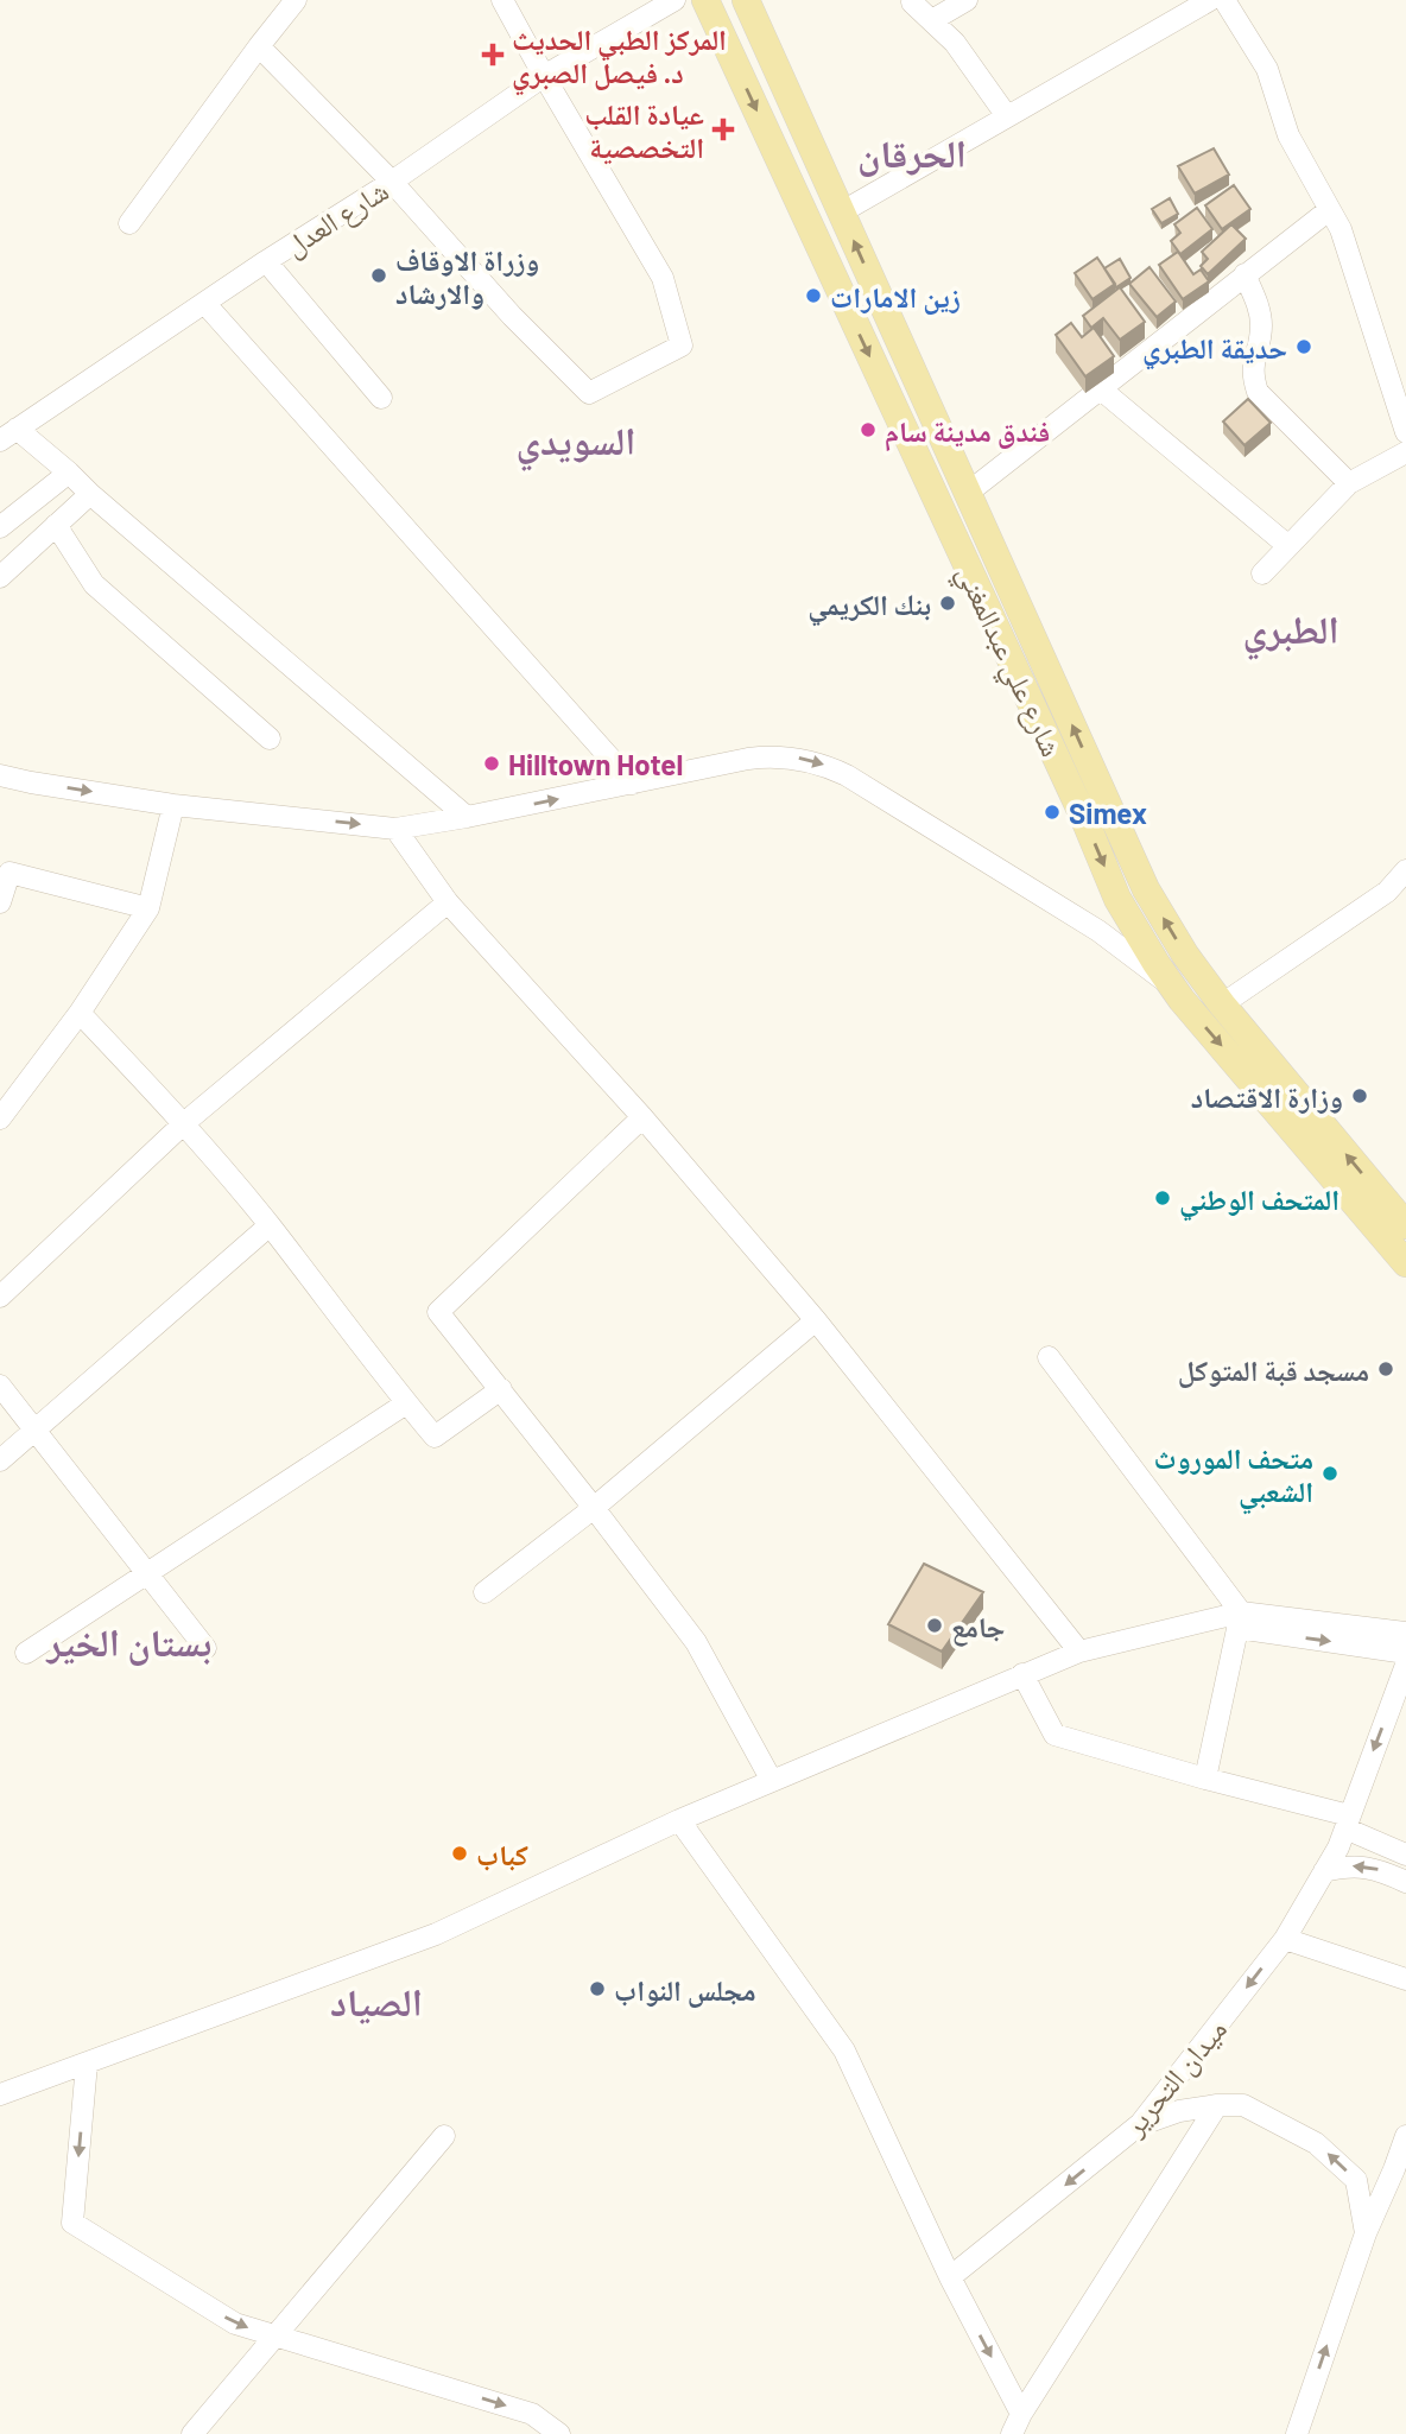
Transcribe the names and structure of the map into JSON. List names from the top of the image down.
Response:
{
  "streets": {
    "main road": ["شارع علي عبدالمغني"],
    "street": ["شارع العدل", "ميدان التحرير"]
  },
  "districts": [
    "الحرقان",
    "السويدي",
    "الطبري",
    "بستان الخير",
    "الصياد"
  ],
  "places": {
    "health": ["المركز الطبي الحديث د. فيصل الصبري", "عيادة القلب التخصصية"],
    "other": [
      "وزراة الاوقاف والارشاد",
      "زين الامارات",
      "حديقة الطبري",
      "فندق مدينة سام",
      "بنك الكريمي",
      "Hilltown Hotel",
      "Simex",
      "وزارة الاقتصاد",
      "المتحف الوطني",
      "مسجد قبة المتوكل",
      "متحف الموروث الشعبي",
      "جامع",
      "كباب",
      "مجلس النواب"
    ]
  }
}
